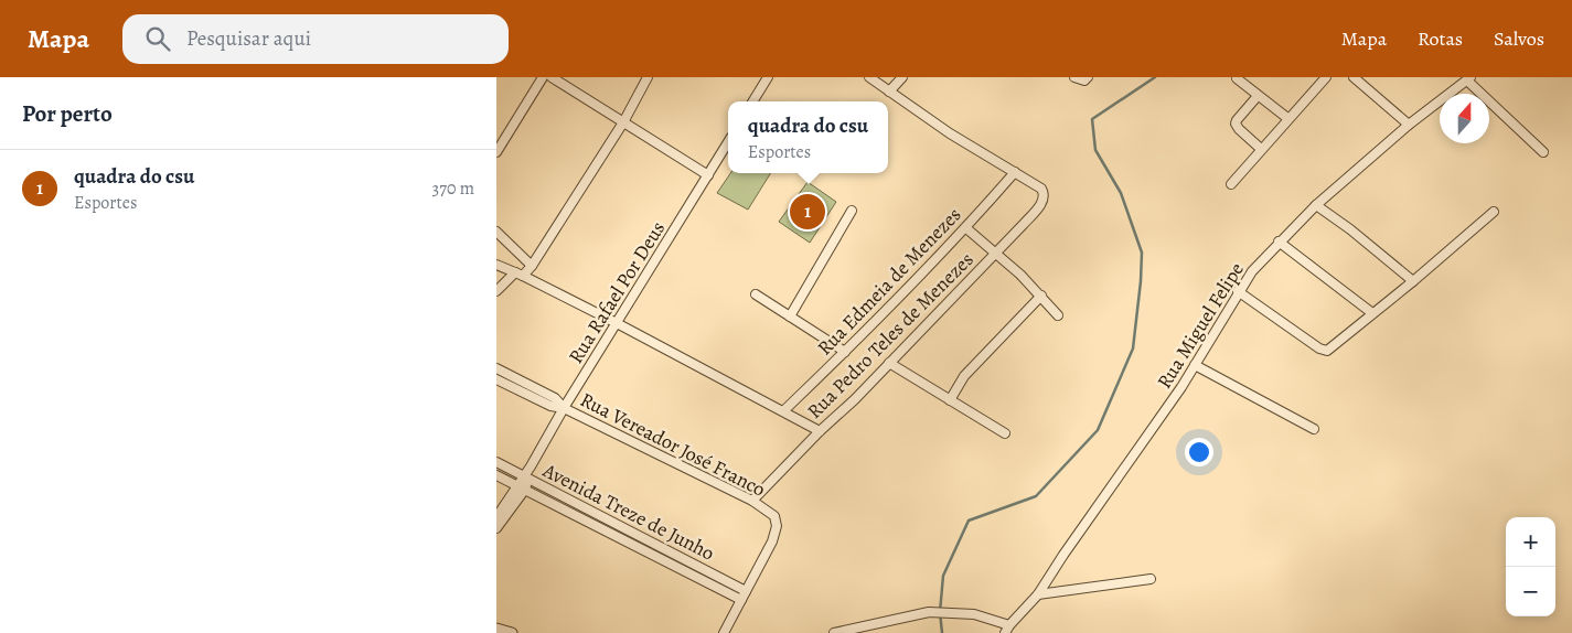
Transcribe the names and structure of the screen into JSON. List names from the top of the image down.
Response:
{
  "streets": {
    "street": [
      "Rua Edmeia de Menezes",
      "Rua Rafael Por Deus",
      "Rua Miguel Felipe",
      "Rua Pedro Teles de Menezes",
      "Rua Vereador José Franco",
      "Avenida Treze de Junho"
    ]
  },
  "crossings": [
    ["Rua Edmeia de Menezes", "Rua Pedro Teles de Menezes"],
    ["Rua Rafael Por Deus", "Rua Vereador José Franco"],
    ["Rua Rafael Por Deus", "Avenida Treze de Junho"],
    ["Rua Pedro Teles de Menezes", "Rua Vereador José Franco"],
    ["Rua Vereador José Franco", "Avenida Treze de Junho"]
  ],
  "north": "top",
  "page": {
    "header": "Mapa",
    "search": "Pesquisar aqui",
    "nav": ["Mapa", "Rotas", "Salvos"],
    "heading": "Por perto",
    "popup": ["quadra do csu", "Esportes"],
    "list": [
      {
        "mark": "1",
        "name": "quadra do csu",
        "note": "Esportes",
        "value": "370 m"
      }
    ],
    "pins": "1",
    "map_buttons": ["+", "−"]
  }
}
